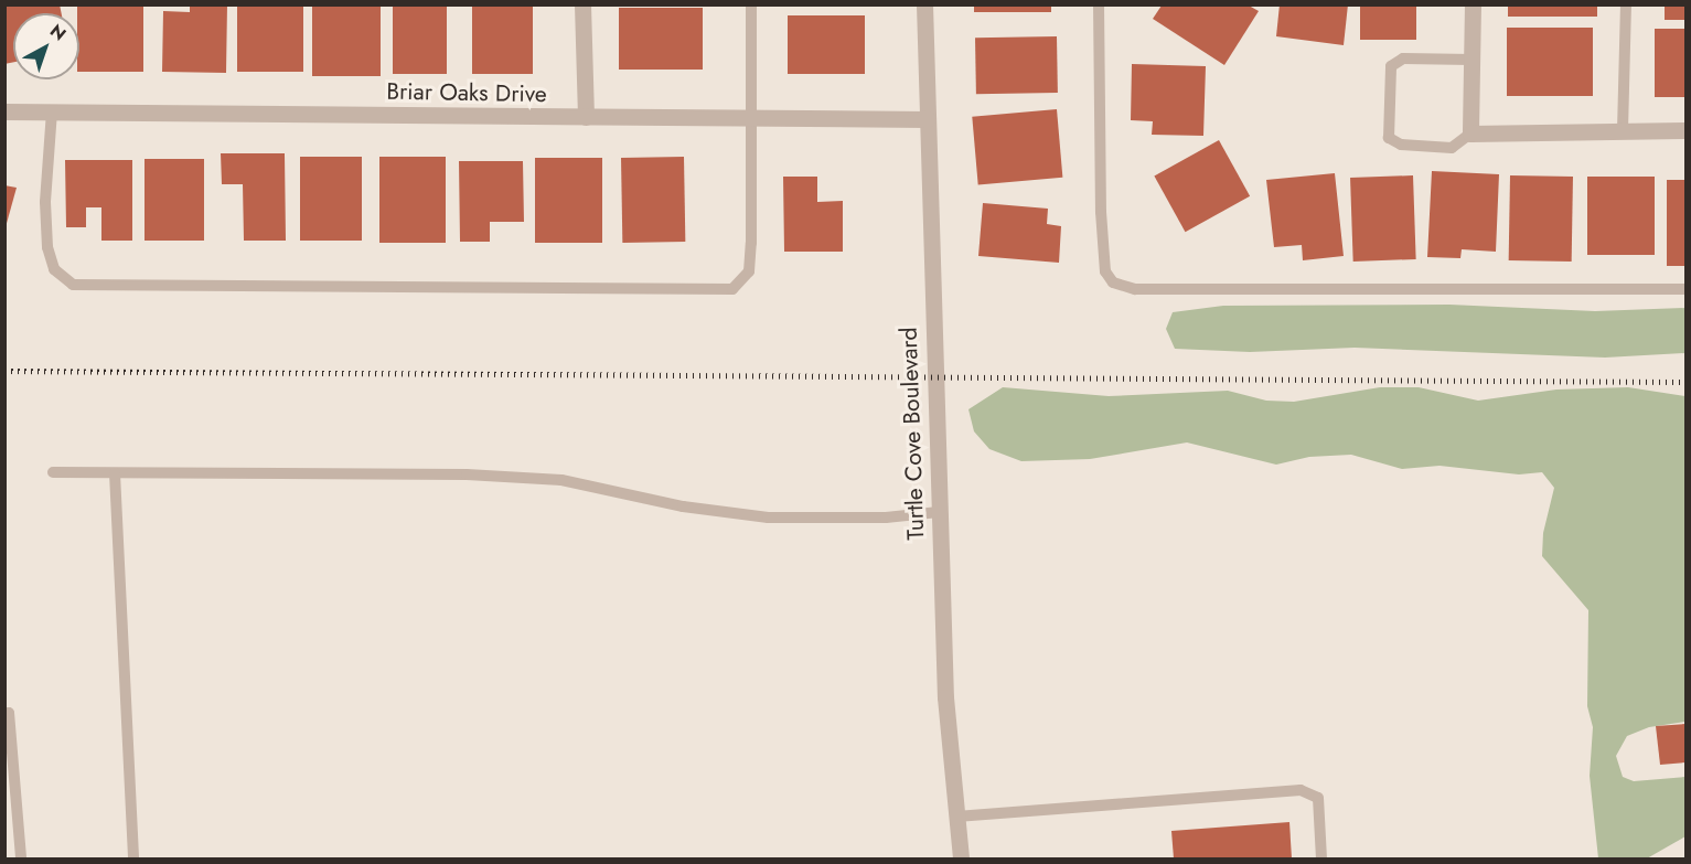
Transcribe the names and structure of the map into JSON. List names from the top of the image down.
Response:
{
  "streets": {
    "street": ["Briar Oaks Drive", "Turtle Cove Boulevard"]
  },
  "crossings": [
    ["Briar Oaks Drive", "Turtle Cove Boulevard"]
  ],
  "north": "top right"
}
